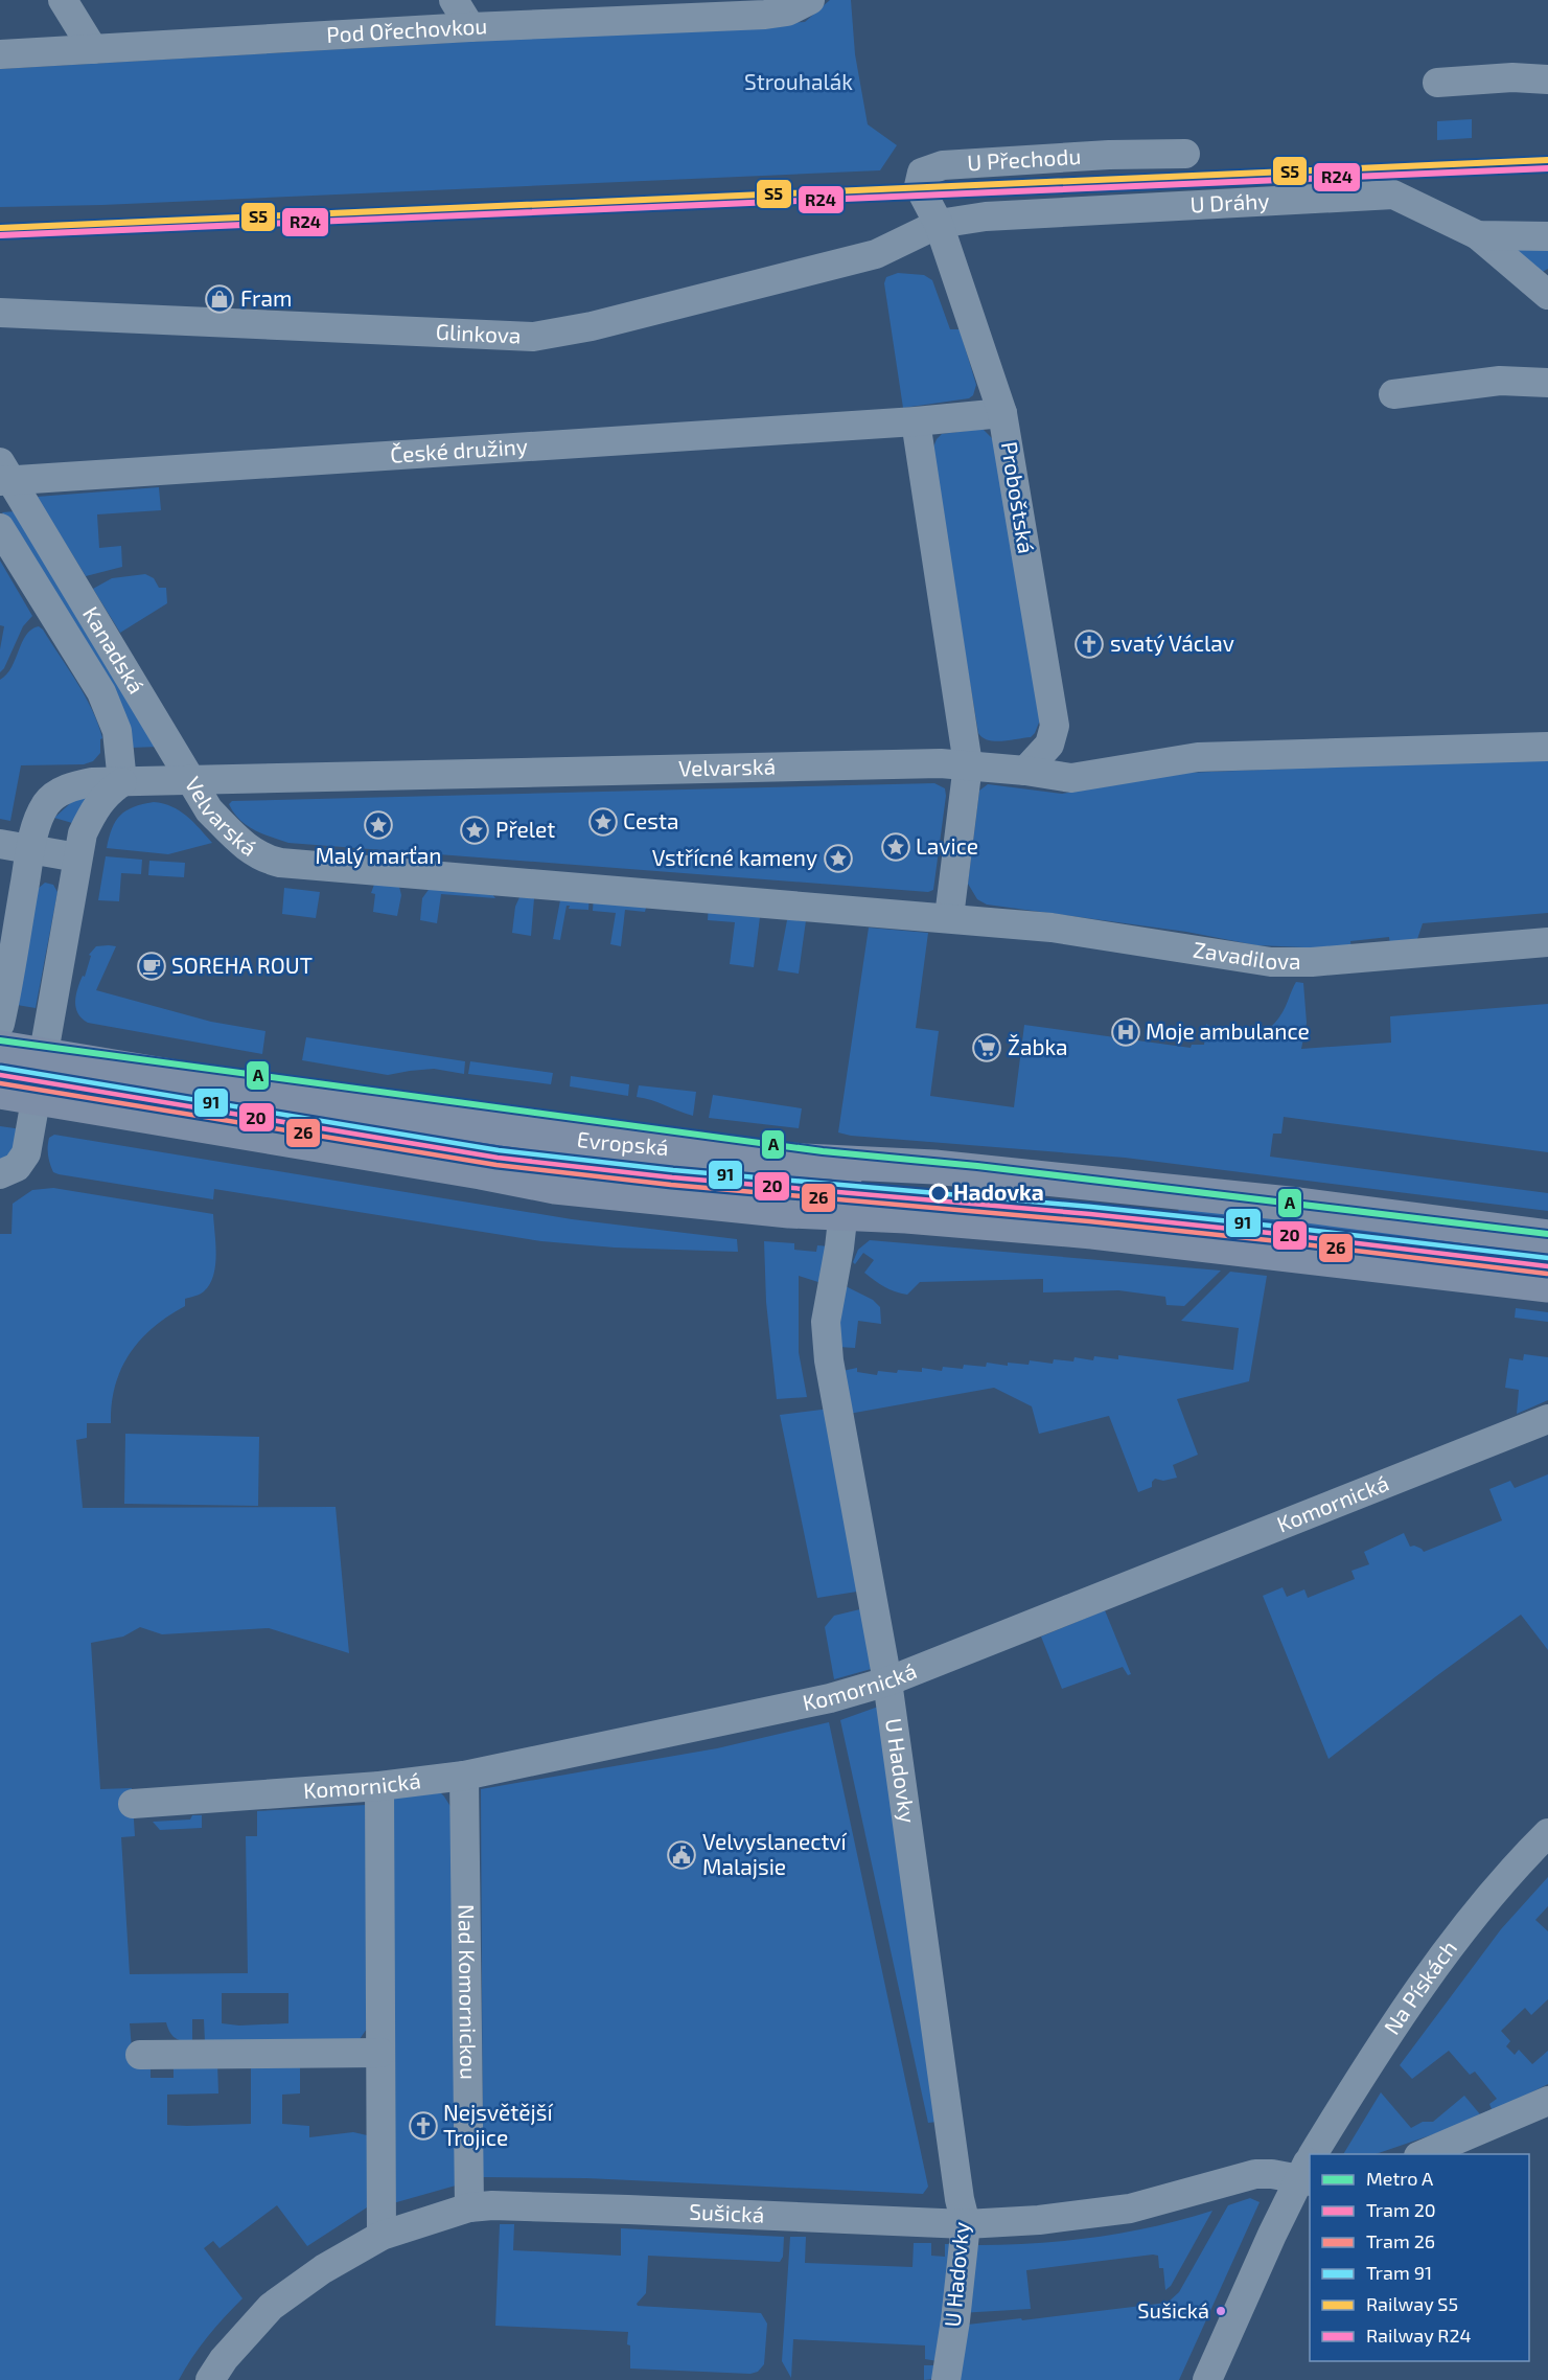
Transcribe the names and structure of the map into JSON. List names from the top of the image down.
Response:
{
  "streets": {
    "main road": ["Evropská"],
    "street": [
      "Pod Ořechovkou",
      "U Přechodu",
      "U Dráhy",
      "Glinkova",
      "České družiny",
      "Proboštská",
      "Kanadská",
      "Velvarská",
      "Zavadilova",
      "Komornická",
      "U Hadovky",
      "Na Pískách",
      "Nad Komornickou",
      "Sušická"
    ]
  },
  "crossings": [
    ["U Přechodu", "U Dráhy"],
    ["U Přechodu", "Glinkova"],
    ["U Přechodu", "Proboštská"],
    ["U Dráhy", "Glinkova"],
    ["U Dráhy", "Proboštská"],
    ["Glinkova", "Proboštská"],
    ["České družiny", "Proboštská"],
    ["České družiny", "Kanadská"],
    ["Kanadská", "Velvarská"],
    ["Velvarská", "Zavadilova"],
    ["Evropská", "U Hadovky"],
    ["Komornická", "U Hadovky"],
    ["Komornická", "Nad Komornickou"],
    ["U Hadovky", "Sušická"],
    ["Na Pískách", "Sušická"],
    ["Nad Komornickou", "Sušická"]
  ],
  "parks": ["Strouhalák"],
  "places": {
    "shop": ["Fram"],
    "church": ["svatý Václav", "Nejsvětější Trojice"],
    "place": [
      "Cesta",
      "Malý marťan",
      "Přelet",
      "Lavice",
      "Vstřícné kameny"
    ],
    "cafe": ["SOREHA ROUT"],
    "hospital": ["Moje ambulance"],
    "supermarket": ["Žabka"],
    "other": ["Hadovka", "Sušická"],
    "public building": ["Velvyslanectví Malajsie"]
  },
  "lines": [
    "rail line S5",
    "rail line R24",
    "metro line A",
    "tram line 91",
    "tram line 20",
    "tram line 26"
  ],
  "legend": [
    "Metro A",
    "Tram 20",
    "Tram 26",
    "Tram 91",
    "Railway S5",
    "Railway R24"
  ]
}
